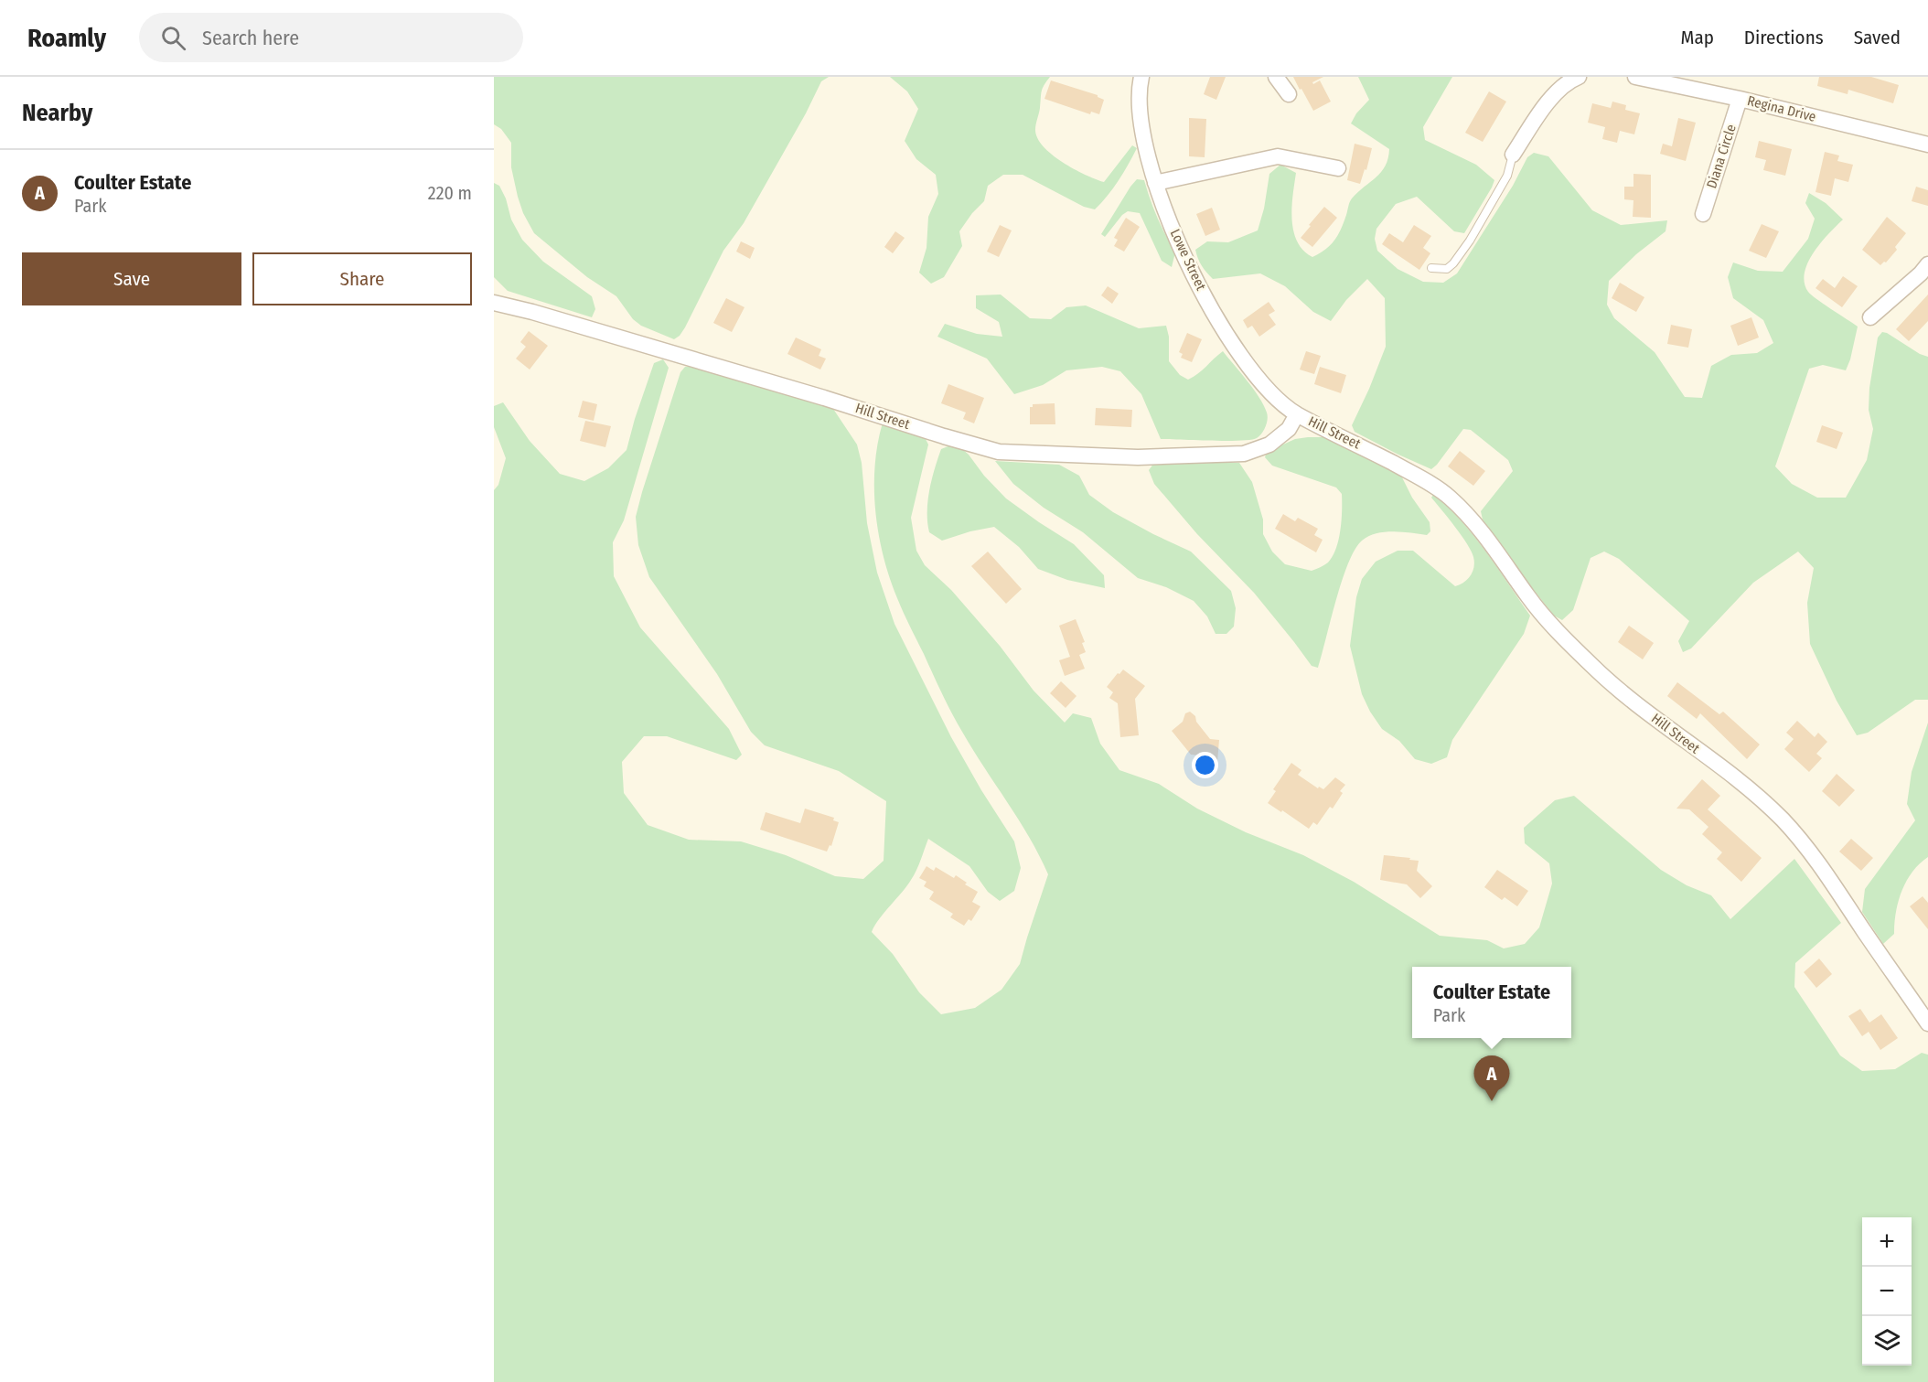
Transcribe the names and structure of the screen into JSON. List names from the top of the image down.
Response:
{
  "streets": {
    "street": [
      "Regina Drive",
      "Diana Circle",
      "Lowe Street",
      "Hill Street"
    ]
  },
  "crossings": [
    ["Regina Drive", "Diana Circle"],
    ["Lowe Street", "Hill Street"]
  ],
  "page": {
    "header": "Roamly",
    "search": "Search here",
    "nav": ["Map", "Directions", "Saved"],
    "heading": "Nearby",
    "list": [
      {
        "mark": "A",
        "name": "Coulter Estate",
        "note": "Park",
        "value": "220 m"
      }
    ],
    "buttons": ["Save", "Share"],
    "popup": ["Coulter Estate", "Park"],
    "pins": "A",
    "map_buttons": ["+", "−"]
  }
}
